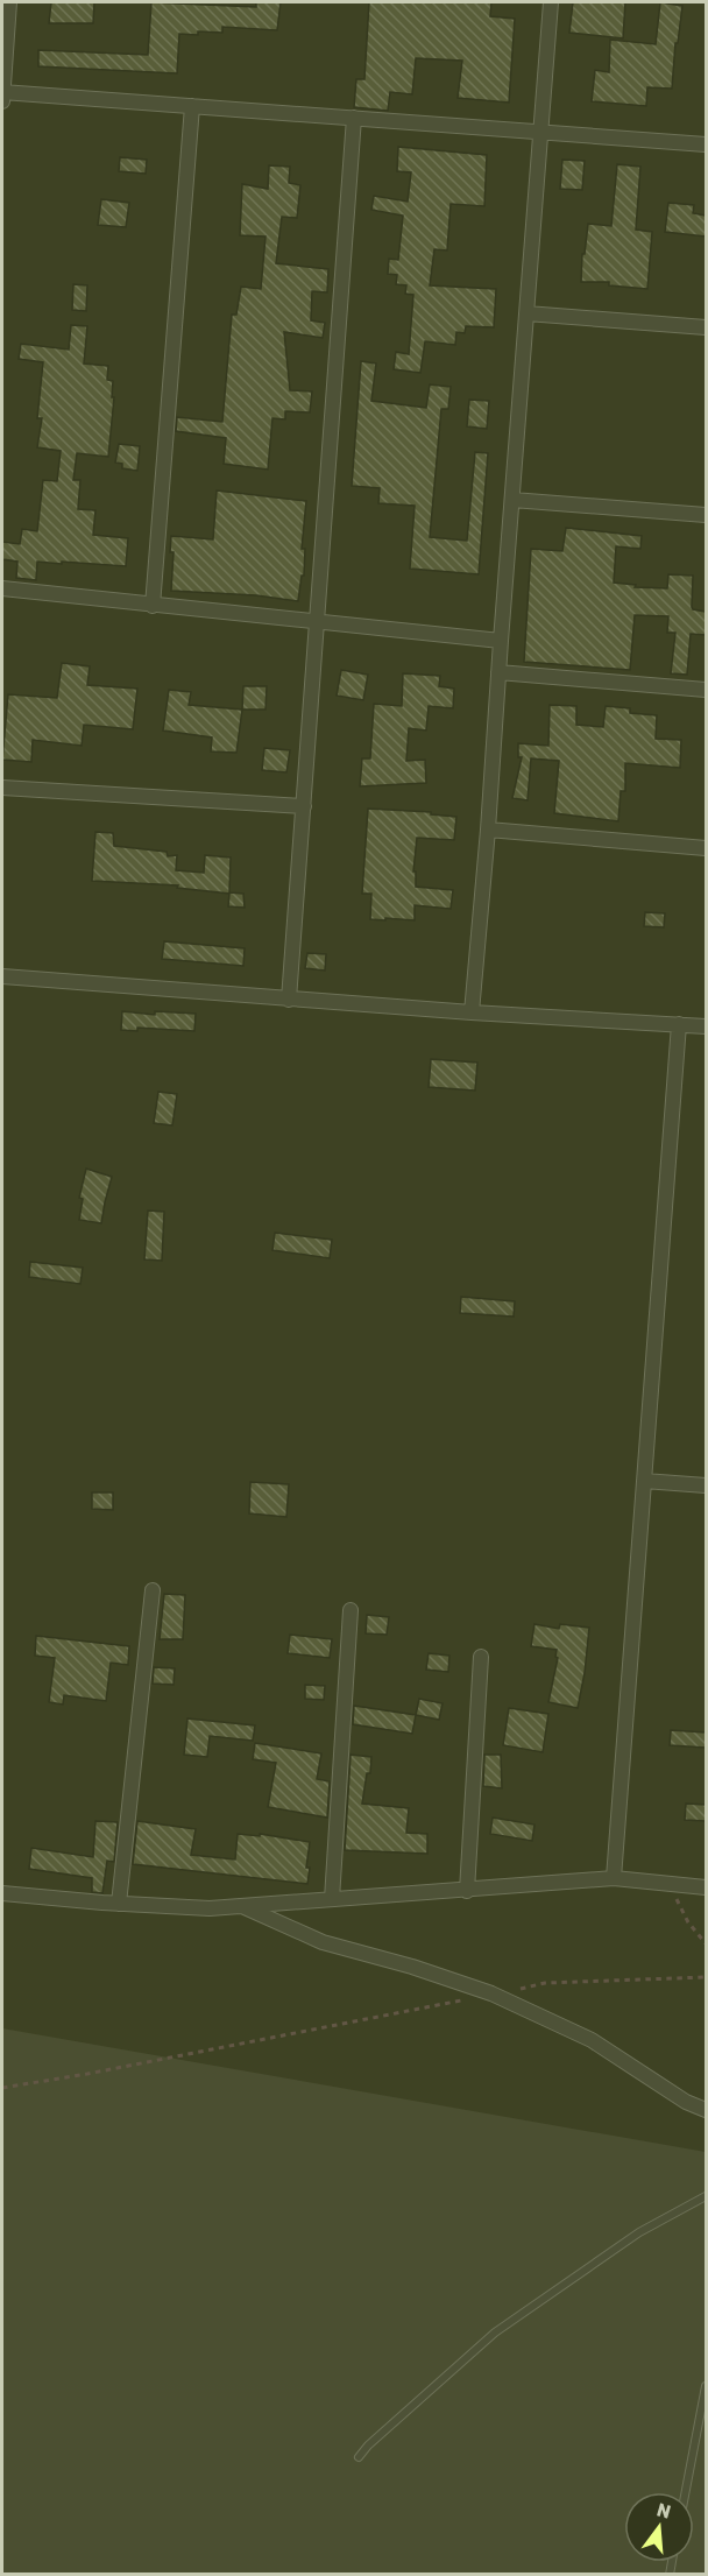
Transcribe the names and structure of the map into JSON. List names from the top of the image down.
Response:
{
  "north": "top"
}
